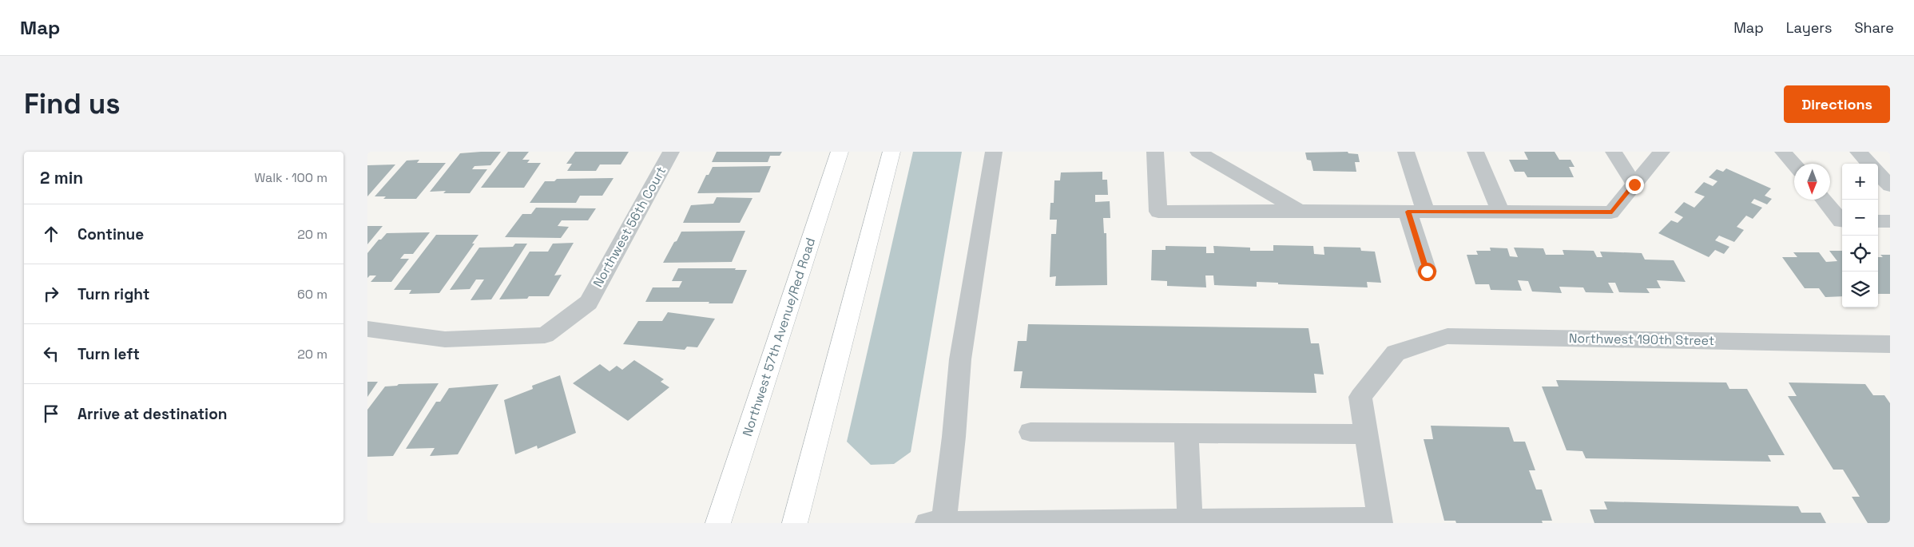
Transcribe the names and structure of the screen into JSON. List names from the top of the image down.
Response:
{
  "streets": {
    "main road": ["Northwest 57th Avenue/Red Road"],
    "street": ["Northwest 56th Court", "Northwest 190th Street"]
  },
  "north": "bottom",
  "page": {
    "header": "Map",
    "nav": ["Map", "Layers", "Share"],
    "buttons": "Directions",
    "title": "Find us",
    "heading": ["2 min", "Walk · 100 m"],
    "map_buttons": ["+", "−"],
    "list": [
      ["Continue", "20 m"],
      ["Turn right", "60 m"],
      ["Turn left", "20 m"],
      "Arrive at destination"
    ]
  }
}
